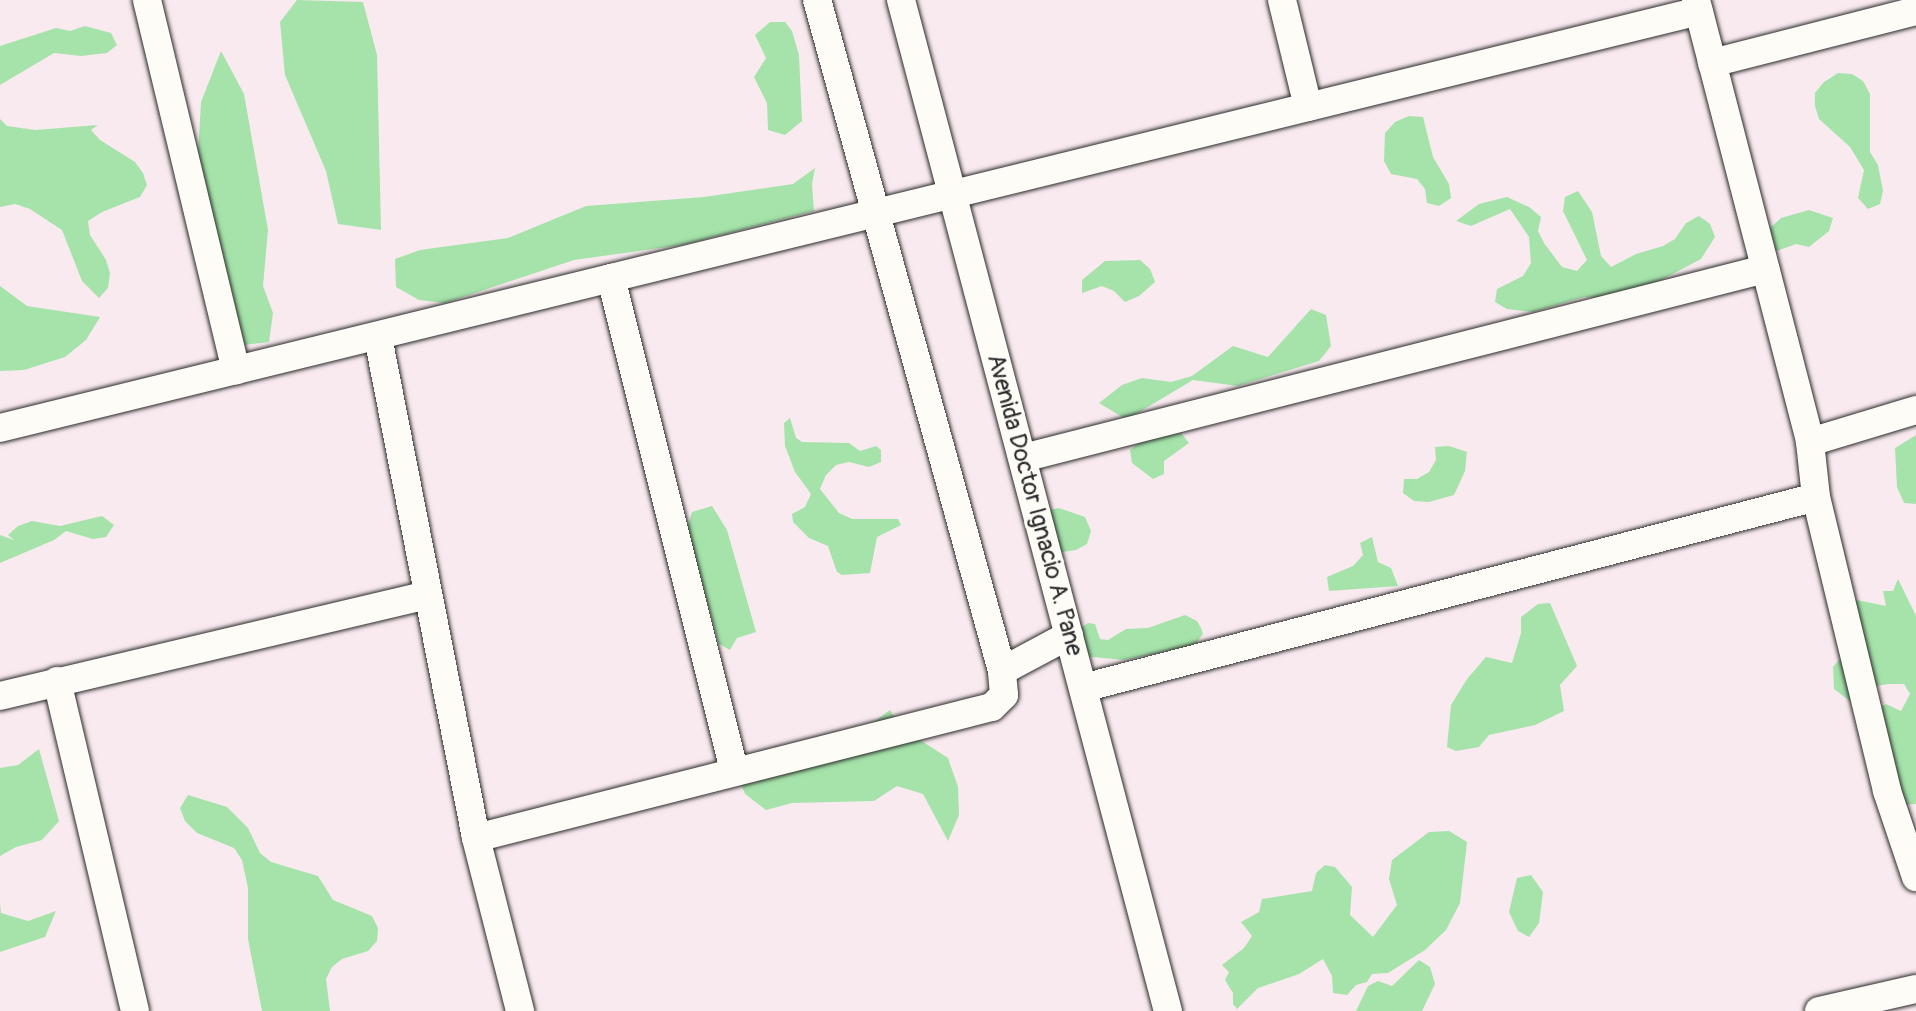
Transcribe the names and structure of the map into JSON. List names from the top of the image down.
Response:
{
  "streets": {
    "street": ["Avenida Doctor Ignacio A. Pane"]
  }
}
